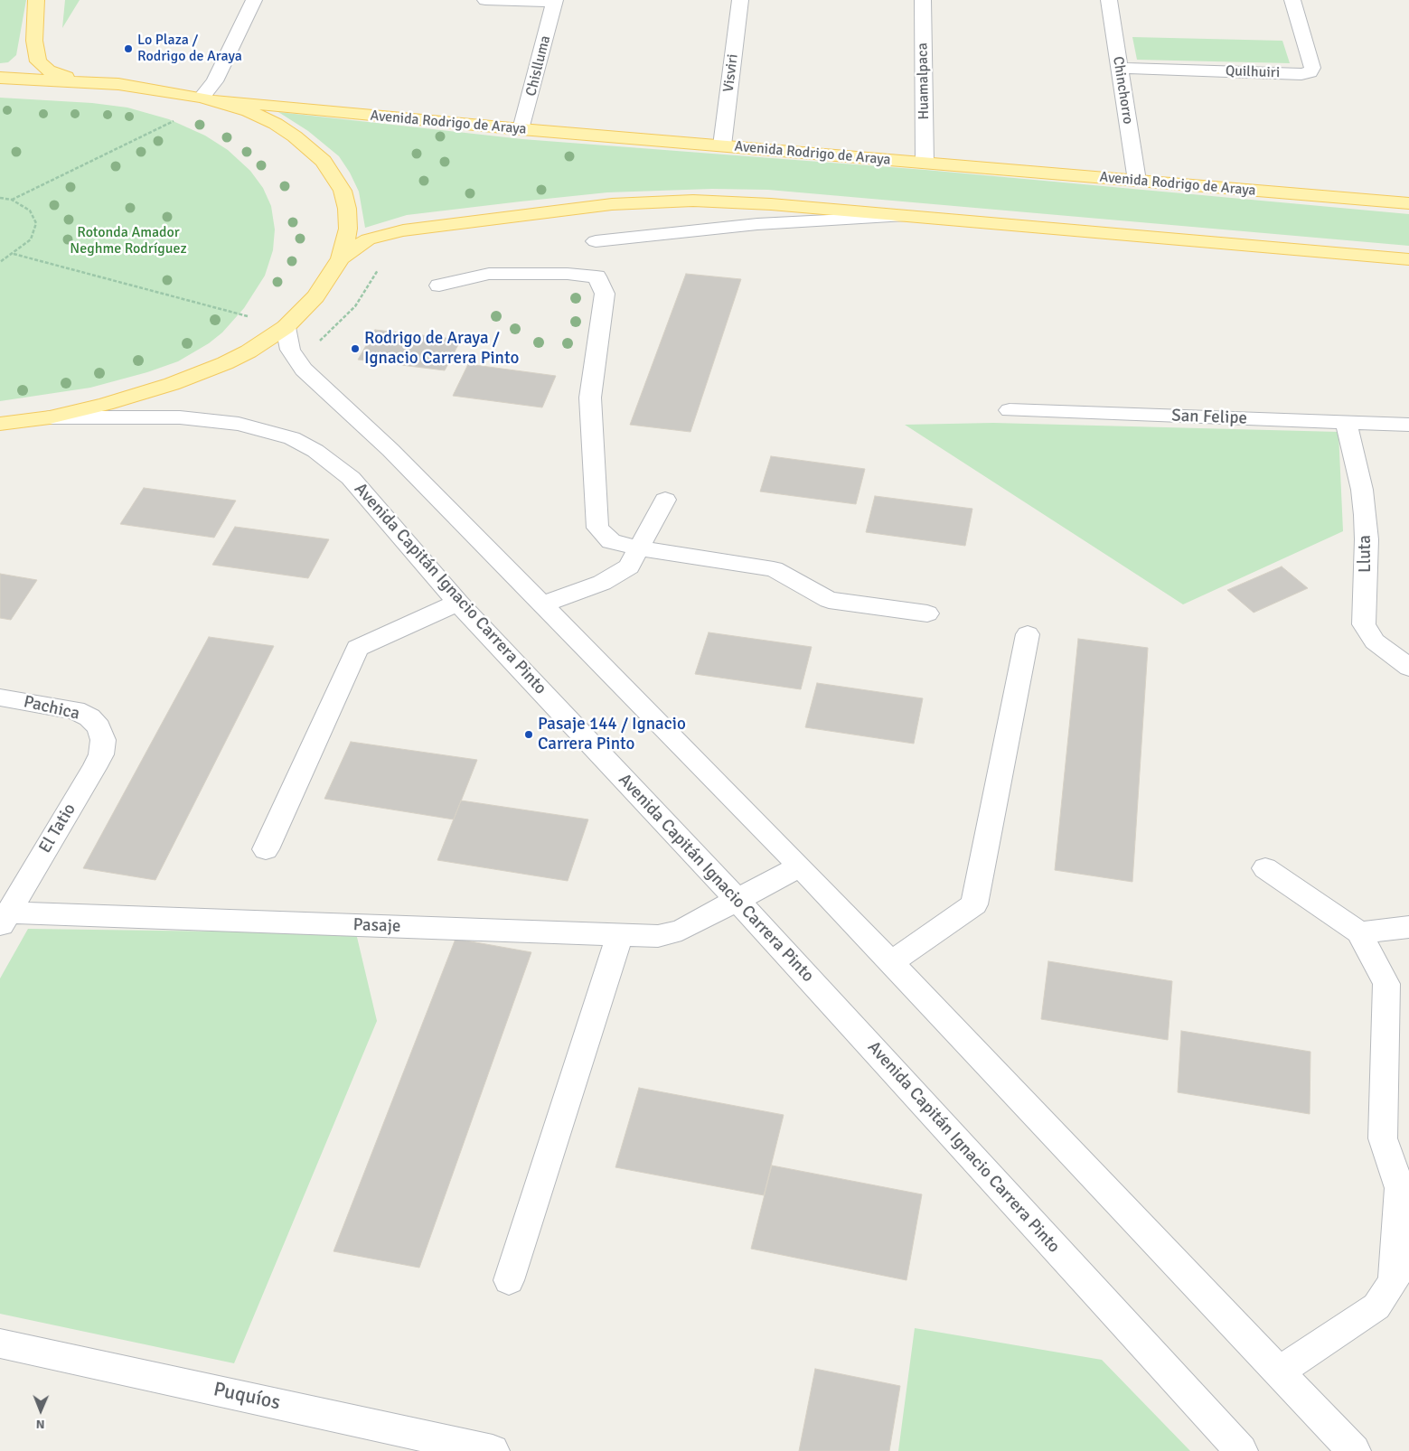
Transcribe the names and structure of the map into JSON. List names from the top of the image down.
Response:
{
  "streets": {
    "main road": ["Avenida Rodrigo de Araya"],
    "street": [
      "Chislluma",
      "Quilhuiri",
      "Visviri",
      "Huamalpaca",
      "Chinchorro",
      "San Felipe",
      "Lluta",
      "Avenida Capitán Ignacio Carrera Pinto",
      "Pachica",
      "El Tatio",
      "Pasaje",
      "Puquíos"
    ]
  },
  "crossings": [
    ["Chislluma", "Avenida Rodrigo de Araya"],
    ["Quilhuiri", "Chinchorro"],
    ["Visviri", "Avenida Rodrigo de Araya"],
    ["Huamalpaca", "Avenida Rodrigo de Araya"],
    ["Chinchorro", "Avenida Rodrigo de Araya"],
    ["San Felipe", "Lluta"],
    ["Avenida Capitán Ignacio Carrera Pinto", "Pasaje"],
    ["Pachica", "El Tatio"],
    ["El Tatio", "Pasaje"]
  ],
  "parks": ["Rotonda Amador Neghme Rodríguez"],
  "places": ["Lo Plaza / Rodrigo de Araya", "Rodrigo de Araya / Ignacio Carrera Pinto", "Pasaje 144 / Ignacio Carrera Pinto"],
  "north": "bottom"
}
